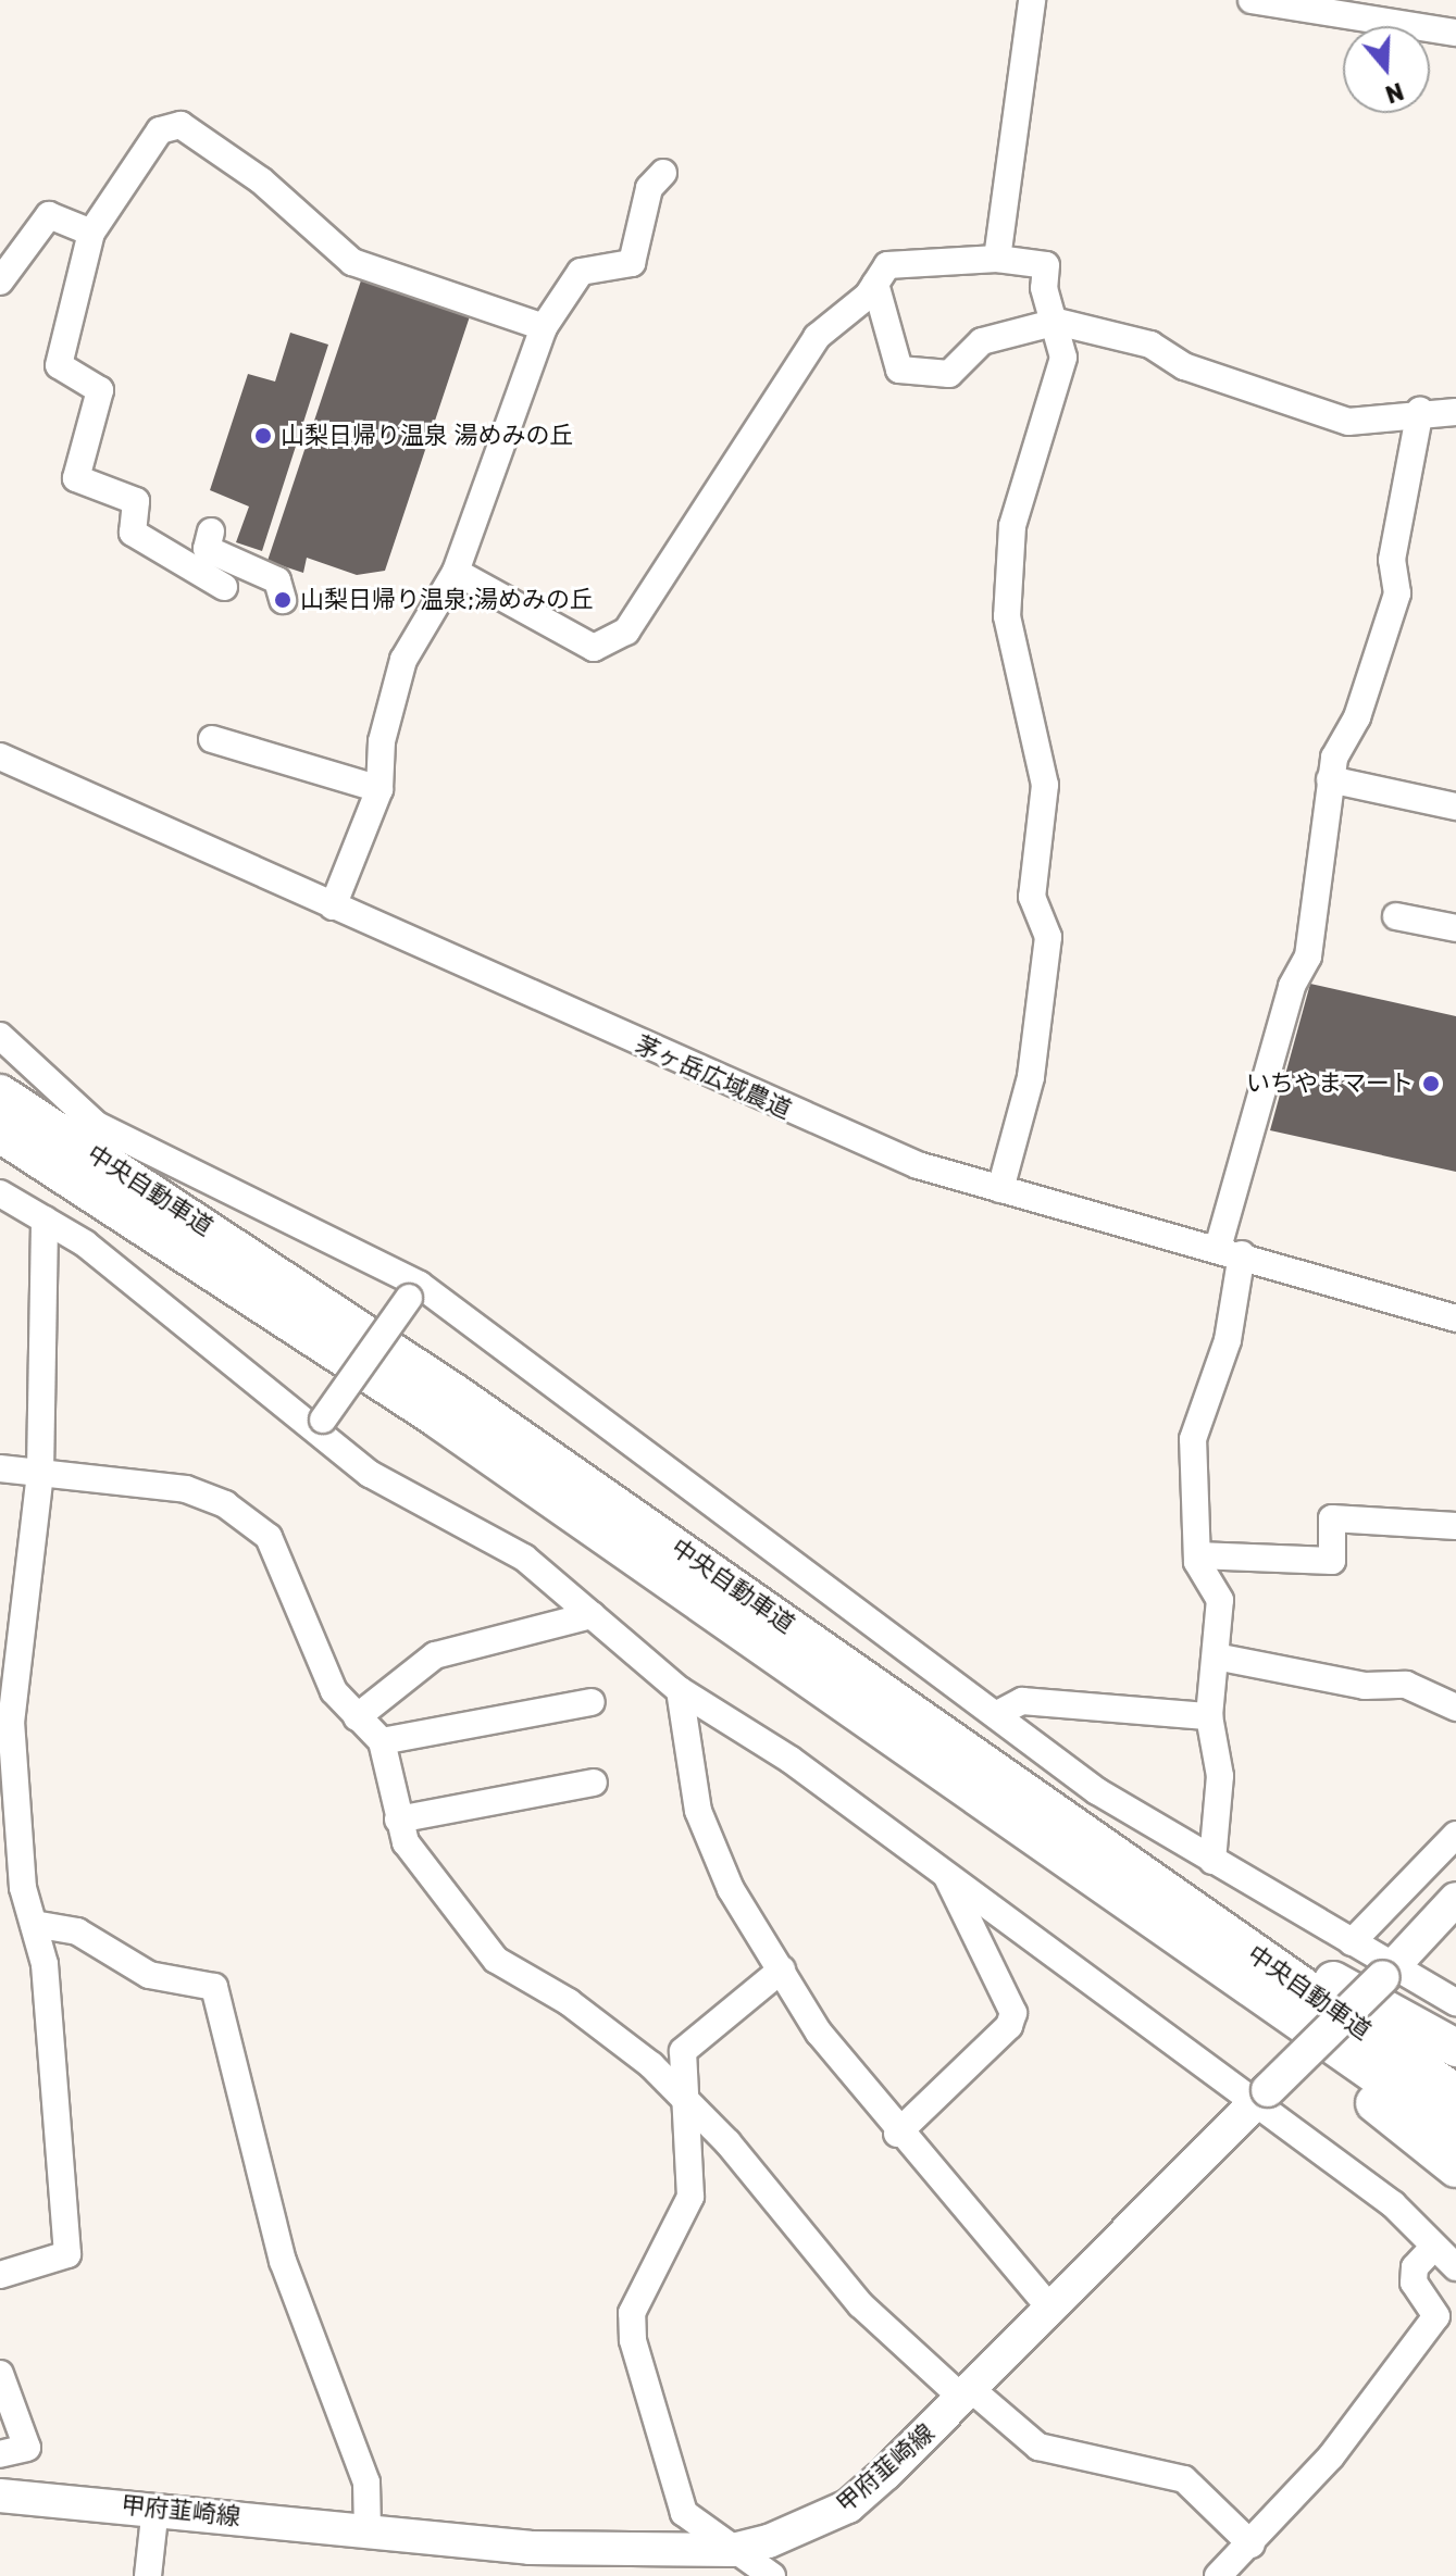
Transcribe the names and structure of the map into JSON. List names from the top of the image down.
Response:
{
  "streets": {
    "highway": ["中央自動車道"],
    "main road": ["甲府韮崎線"],
    "street": ["茅ヶ岳広域農道"]
  },
  "places": ["山梨日帰り温泉 湯めみの丘", "山梨日帰り温泉;湯めみの丘", "いちやまマート"],
  "north": "bottom"
}
